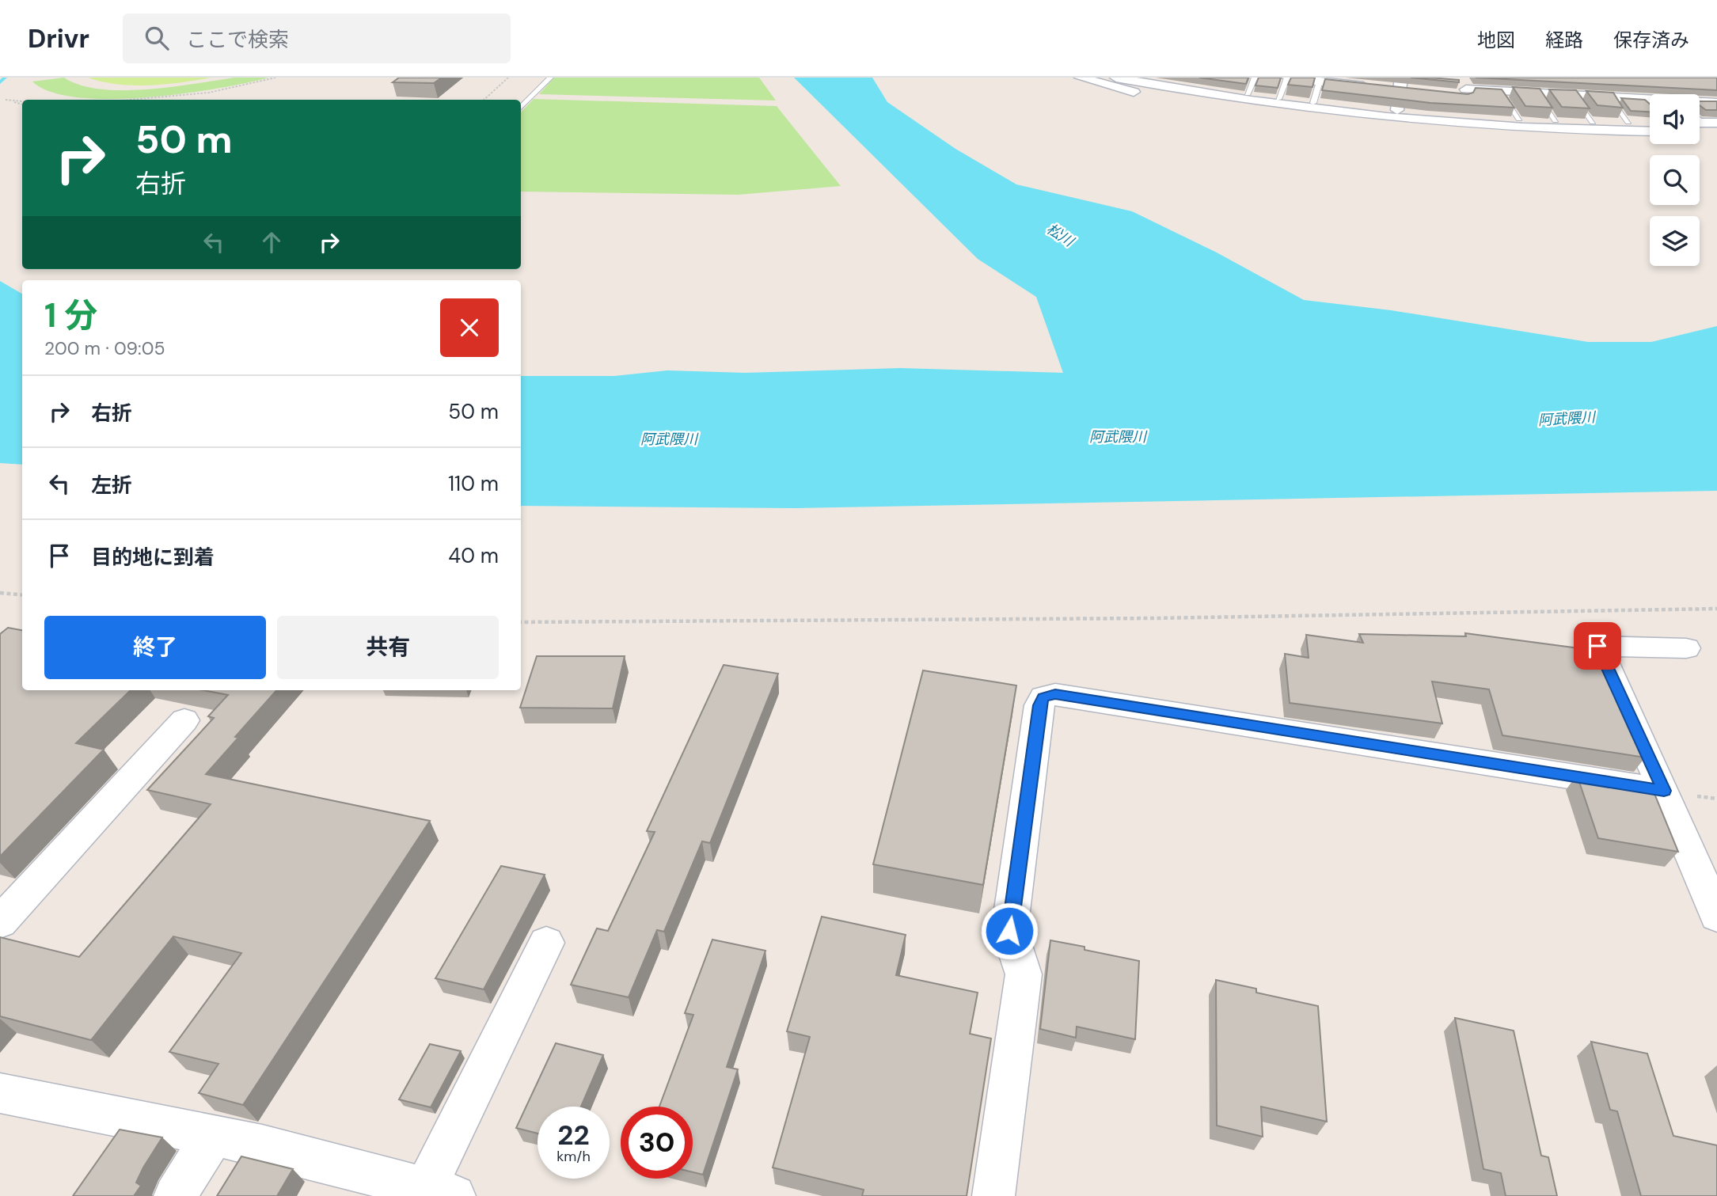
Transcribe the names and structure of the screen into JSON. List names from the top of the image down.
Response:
{
  "water": ["松川", "阿武隈川"],
  "page": {
    "header": "Drivr",
    "search": "ここで検索",
    "nav": ["地図", "経路", "保存済み"],
    "turn": ["50 m", "右折"],
    "heading": ["1 分", "200 m · 09:05"],
    "list": [
      {
        "name": "右折",
        "value": "50 m"
      },
      {
        "name": "左折",
        "value": "110 m"
      },
      {
        "name": "目的地に到着",
        "value": "40 m"
      }
    ],
    "buttons": ["終了", "共有"],
    "speed": "22 km/h",
    "limit": "30"
  }
}
